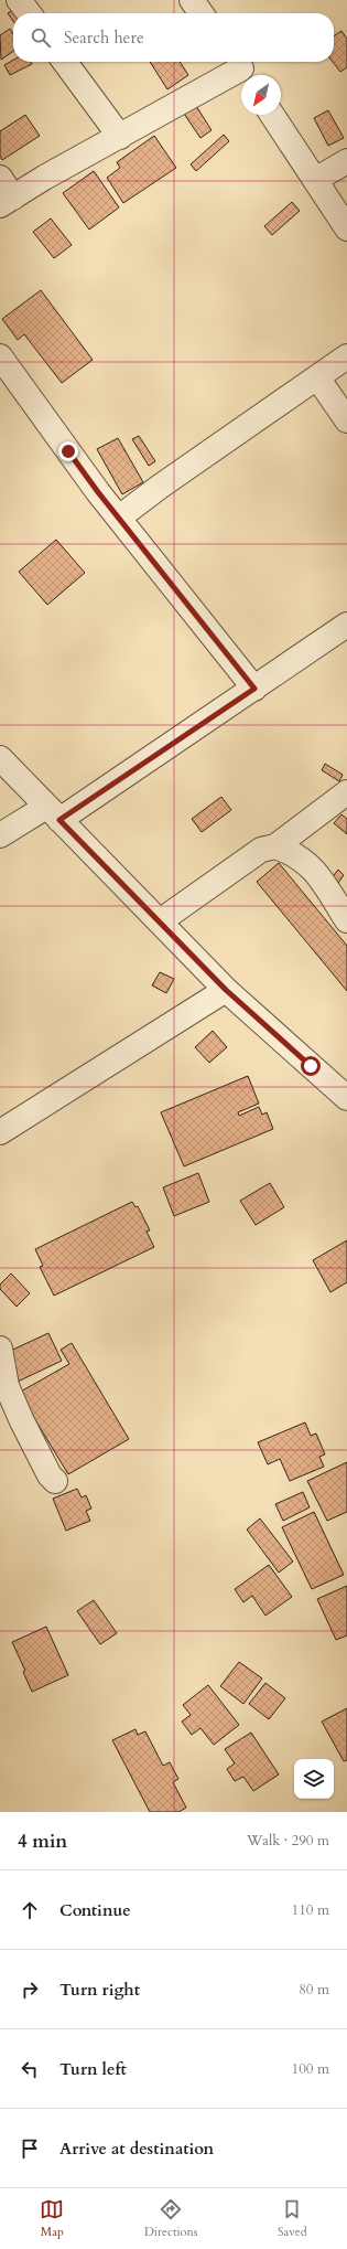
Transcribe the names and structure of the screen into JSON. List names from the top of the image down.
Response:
{
  "north": "bottom left",
  "page": {
    "search": "Search here",
    "heading": ["4 min", "Walk · 290 m"],
    "list": [
      ["Continue", "110 m"],
      ["Turn right", "80 m"],
      ["Turn left", "100 m"],
      "Arrive at destination"
    ],
    "nav": ["Map", "Directions", "Saved"]
  }
}
